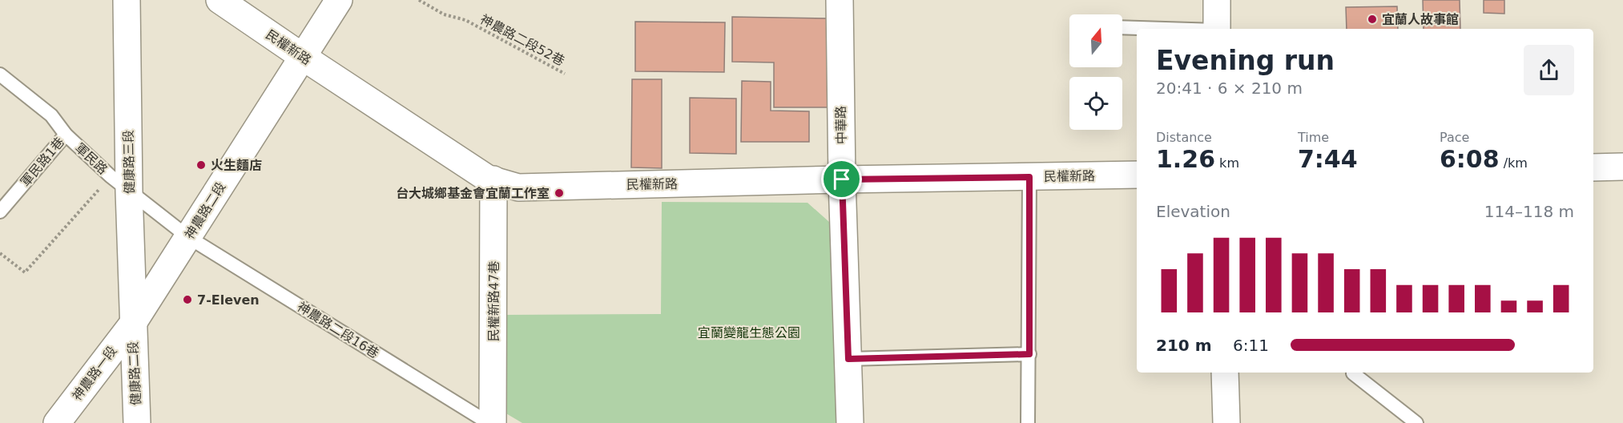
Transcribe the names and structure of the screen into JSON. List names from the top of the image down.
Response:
{
  "streets": {
    "street": [
      "民權新路",
      "中華路",
      "健康路三段",
      "神農路二段",
      "民權新路47巷",
      "神農路一段",
      "健康路二段"
    ],
    "lane": ["軍民路", "軍民路1巷", "神農路二段16巷"],
    "path": ["神農路二段52巷"]
  },
  "crossings": [
    ["民權新路", "中華路"],
    ["民權新路", "神農路二段"],
    ["民權新路", "民權新路47巷"],
    ["軍民路", "軍民路1巷"],
    ["軍民路", "健康路三段"],
    ["軍民路", "神農路二段"],
    ["軍民路", "神農路二段16巷"],
    ["健康路三段", "神農路二段"],
    ["健康路三段", "神農路一段"],
    ["健康路三段", "健康路二段"],
    ["神農路二段", "神農路二段16巷"],
    ["神農路二段", "神農路一段"],
    ["神農路二段", "健康路二段"],
    ["神農路一段", "健康路二段"]
  ],
  "parks": ["宜蘭變龍生態公園"],
  "places": [
    "宜蘭人故事館",
    "火生麵店",
    "台大城鄉基金會宜蘭工作室",
    "7-Eleven"
  ],
  "north": "top",
  "page": {
    "heading": ["Evening run", "20:41 · 6 × 210 m"],
    "stats": [
      ["Distance", "1.26 km"],
      ["Time", "7:44"],
      ["Pace", "6:08 /km"]
    ],
    "chart": ["Elevation", "114–118 m"],
    "list": [
      {
        "name": "210 m",
        "note": "6:11"
      }
    ]
  }
}
